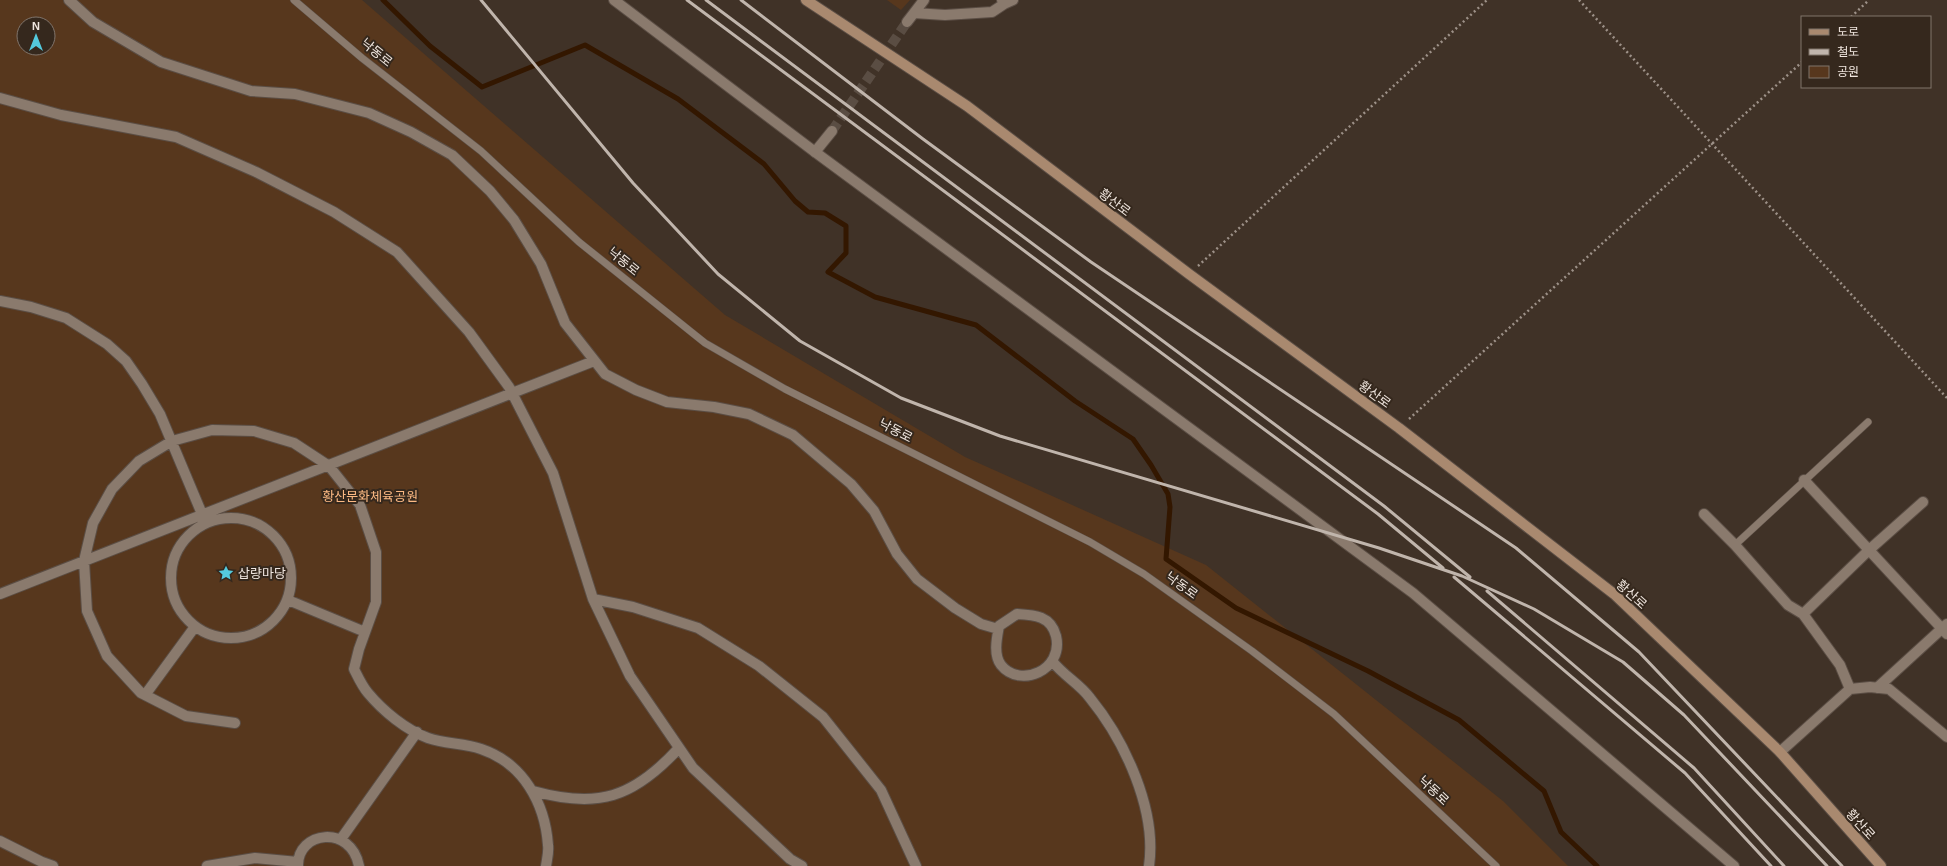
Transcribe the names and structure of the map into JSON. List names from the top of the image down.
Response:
{
  "streets": {
    "main road": ["황산로"],
    "lane": ["낙동로"]
  },
  "parks": ["황산문화체육공원"],
  "places": {
    "place": ["삽량마당"]
  },
  "legend": ["도로", "철도", "공원"],
  "north": "top"
}
